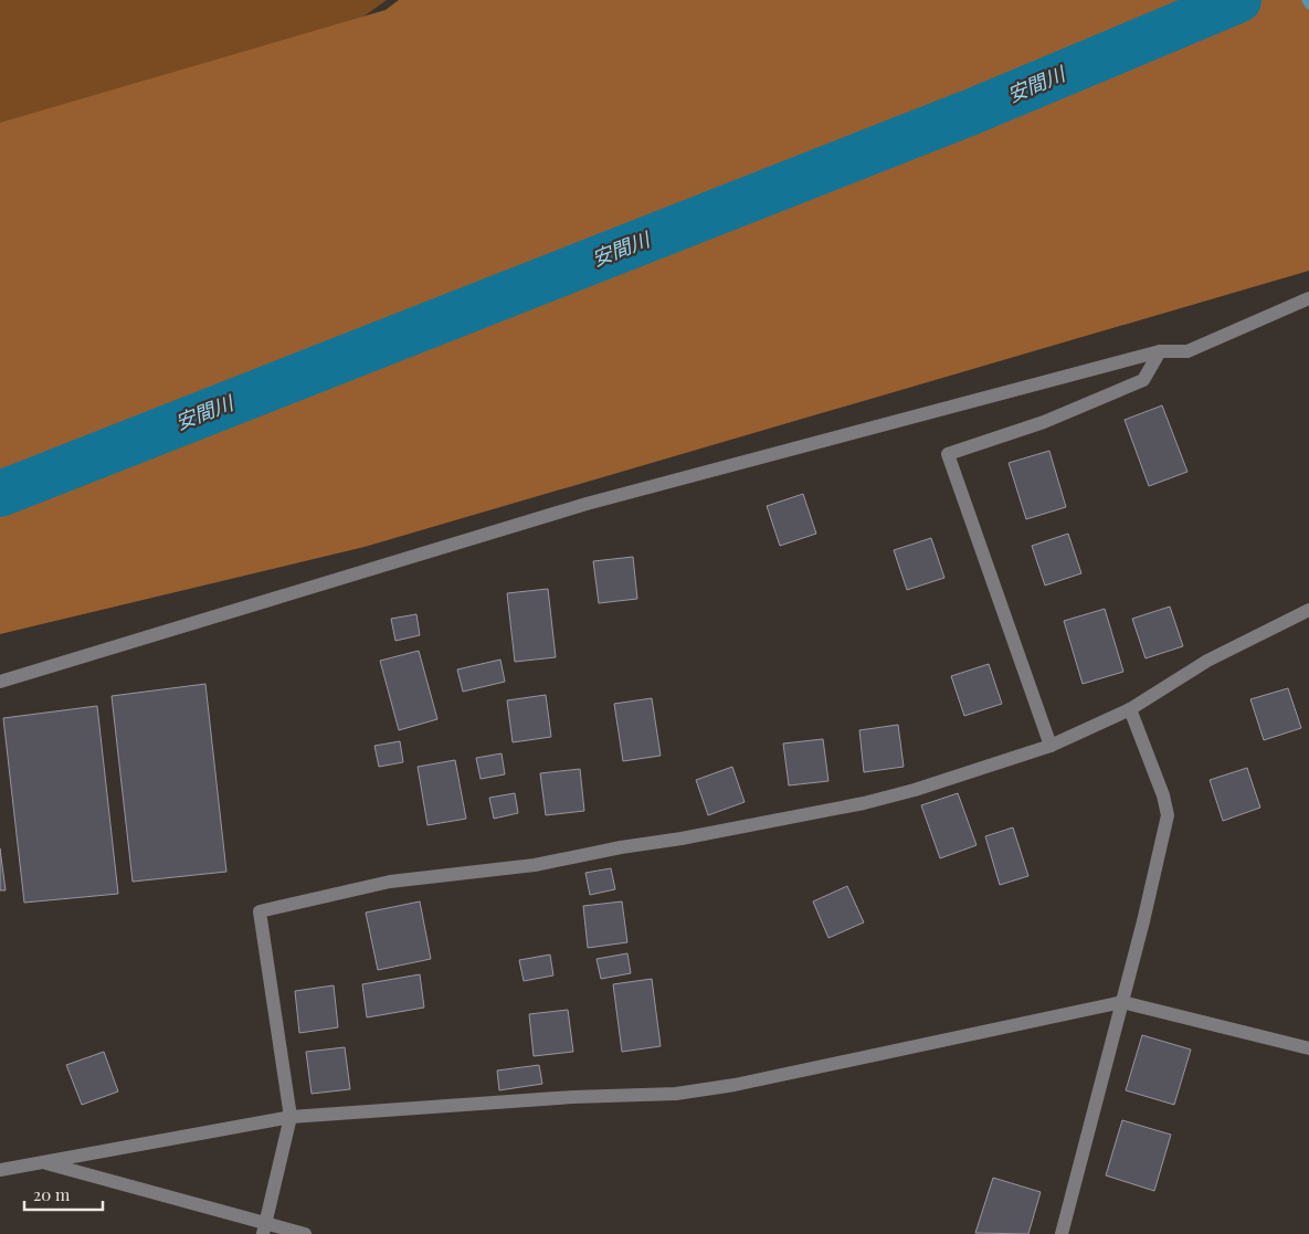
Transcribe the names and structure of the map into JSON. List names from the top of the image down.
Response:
{
  "water": ["安間川"],
  "scale_bar": "20 m"
}
